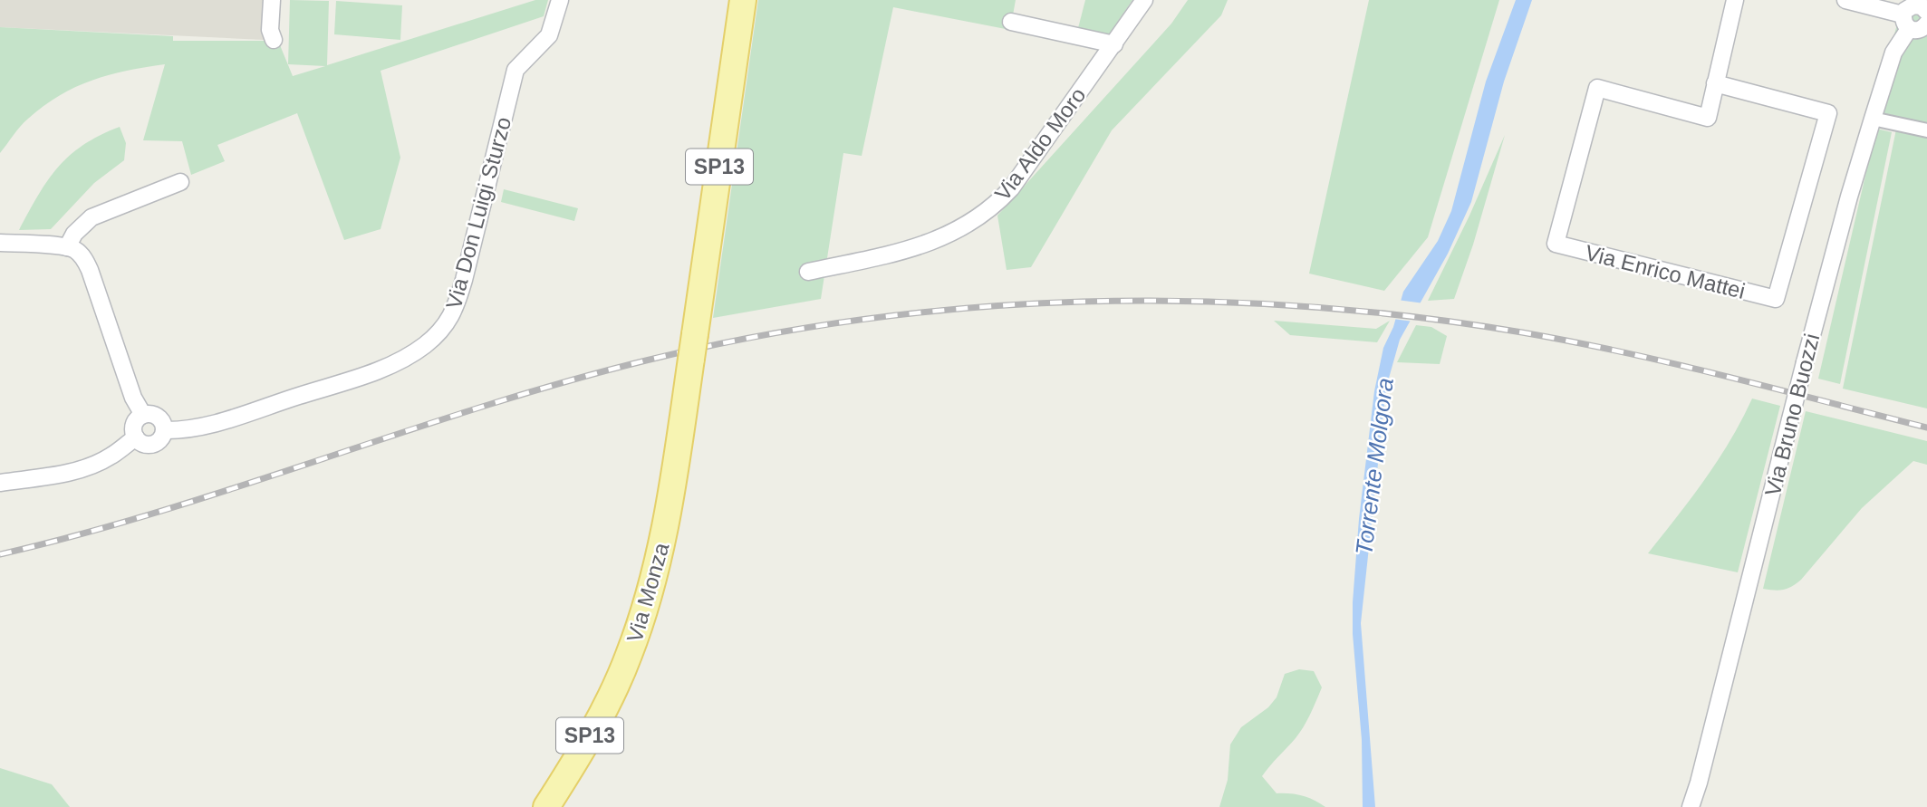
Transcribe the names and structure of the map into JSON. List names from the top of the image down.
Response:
{
  "streets": {
    "main road": ["SP13", "Via Monza"],
    "street": [
      "Via Aldo Moro",
      "Via Don Luigi Sturzo",
      "Via Enrico Mattei",
      "Via Bruno Buozzi"
    ]
  },
  "water": ["Torrente Molgora"]
}
